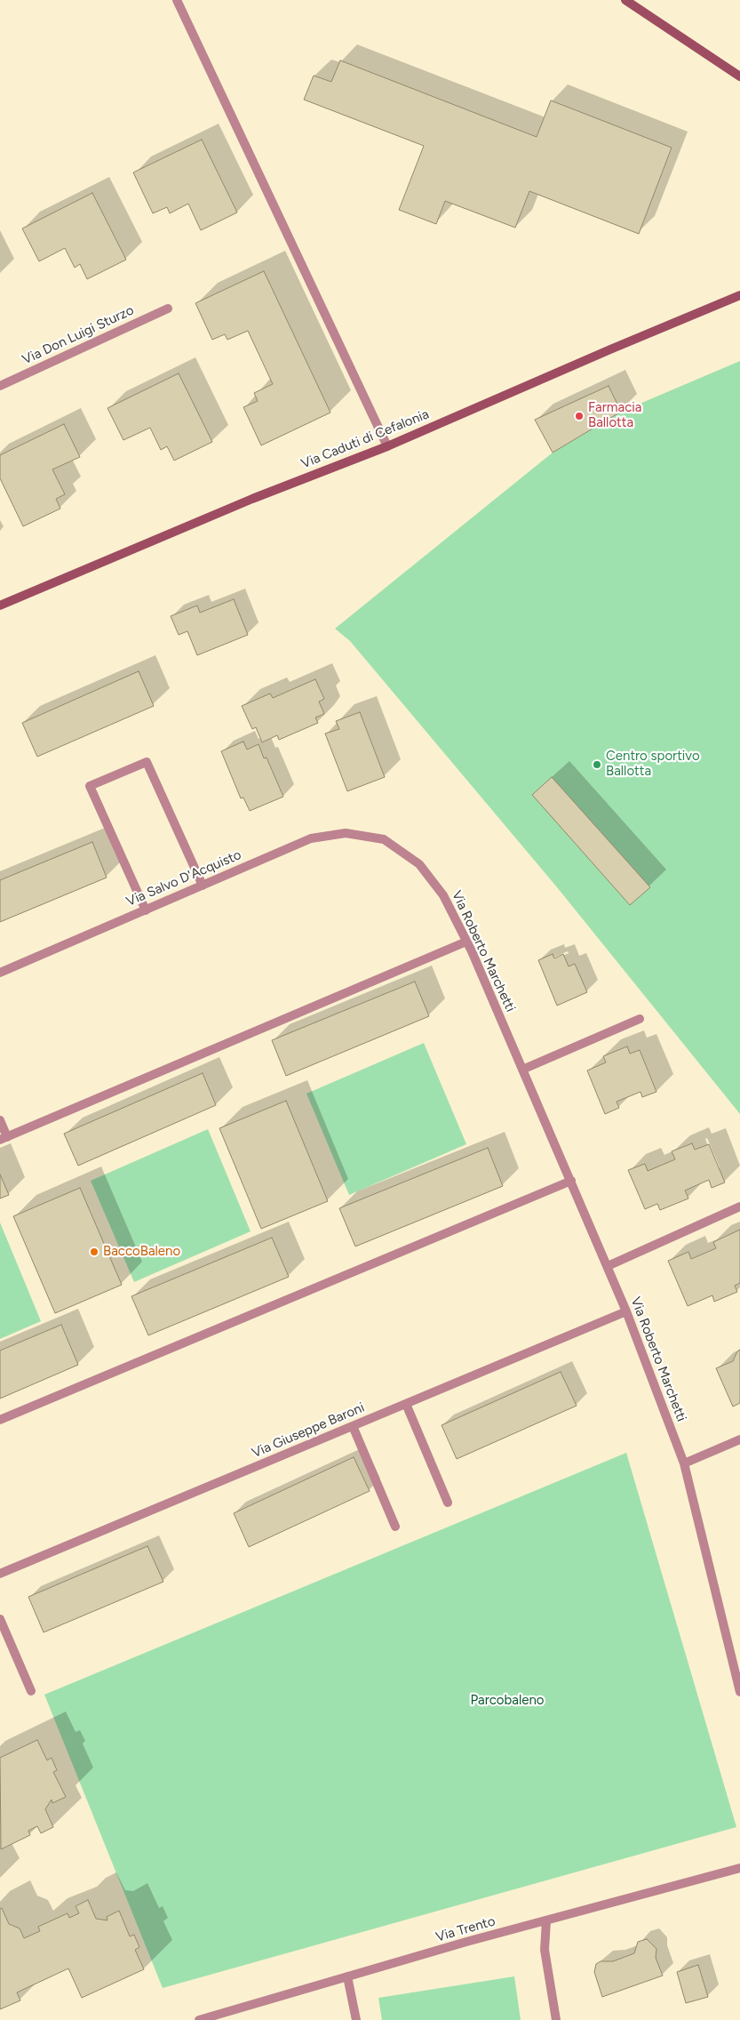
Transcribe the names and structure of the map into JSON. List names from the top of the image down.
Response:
{
  "streets": {
    "street": [
      "Via Don Luigi Sturzo",
      "Via Caduti di Cefalonia",
      "Via Salvo D'Acquisto",
      "Via Roberto Marchetti",
      "Via Giuseppe Baroni",
      "Via Trento"
    ]
  },
  "crossings": [
    ["Via Salvo D'Acquisto", "Via Roberto Marchetti"],
    ["Via Roberto Marchetti", "Via Giuseppe Baroni"]
  ],
  "parks": ["Parcobaleno"],
  "places": ["Farmacia Ballotta", "Centro sportivo Ballotta", "BaccoBaleno"]
}
